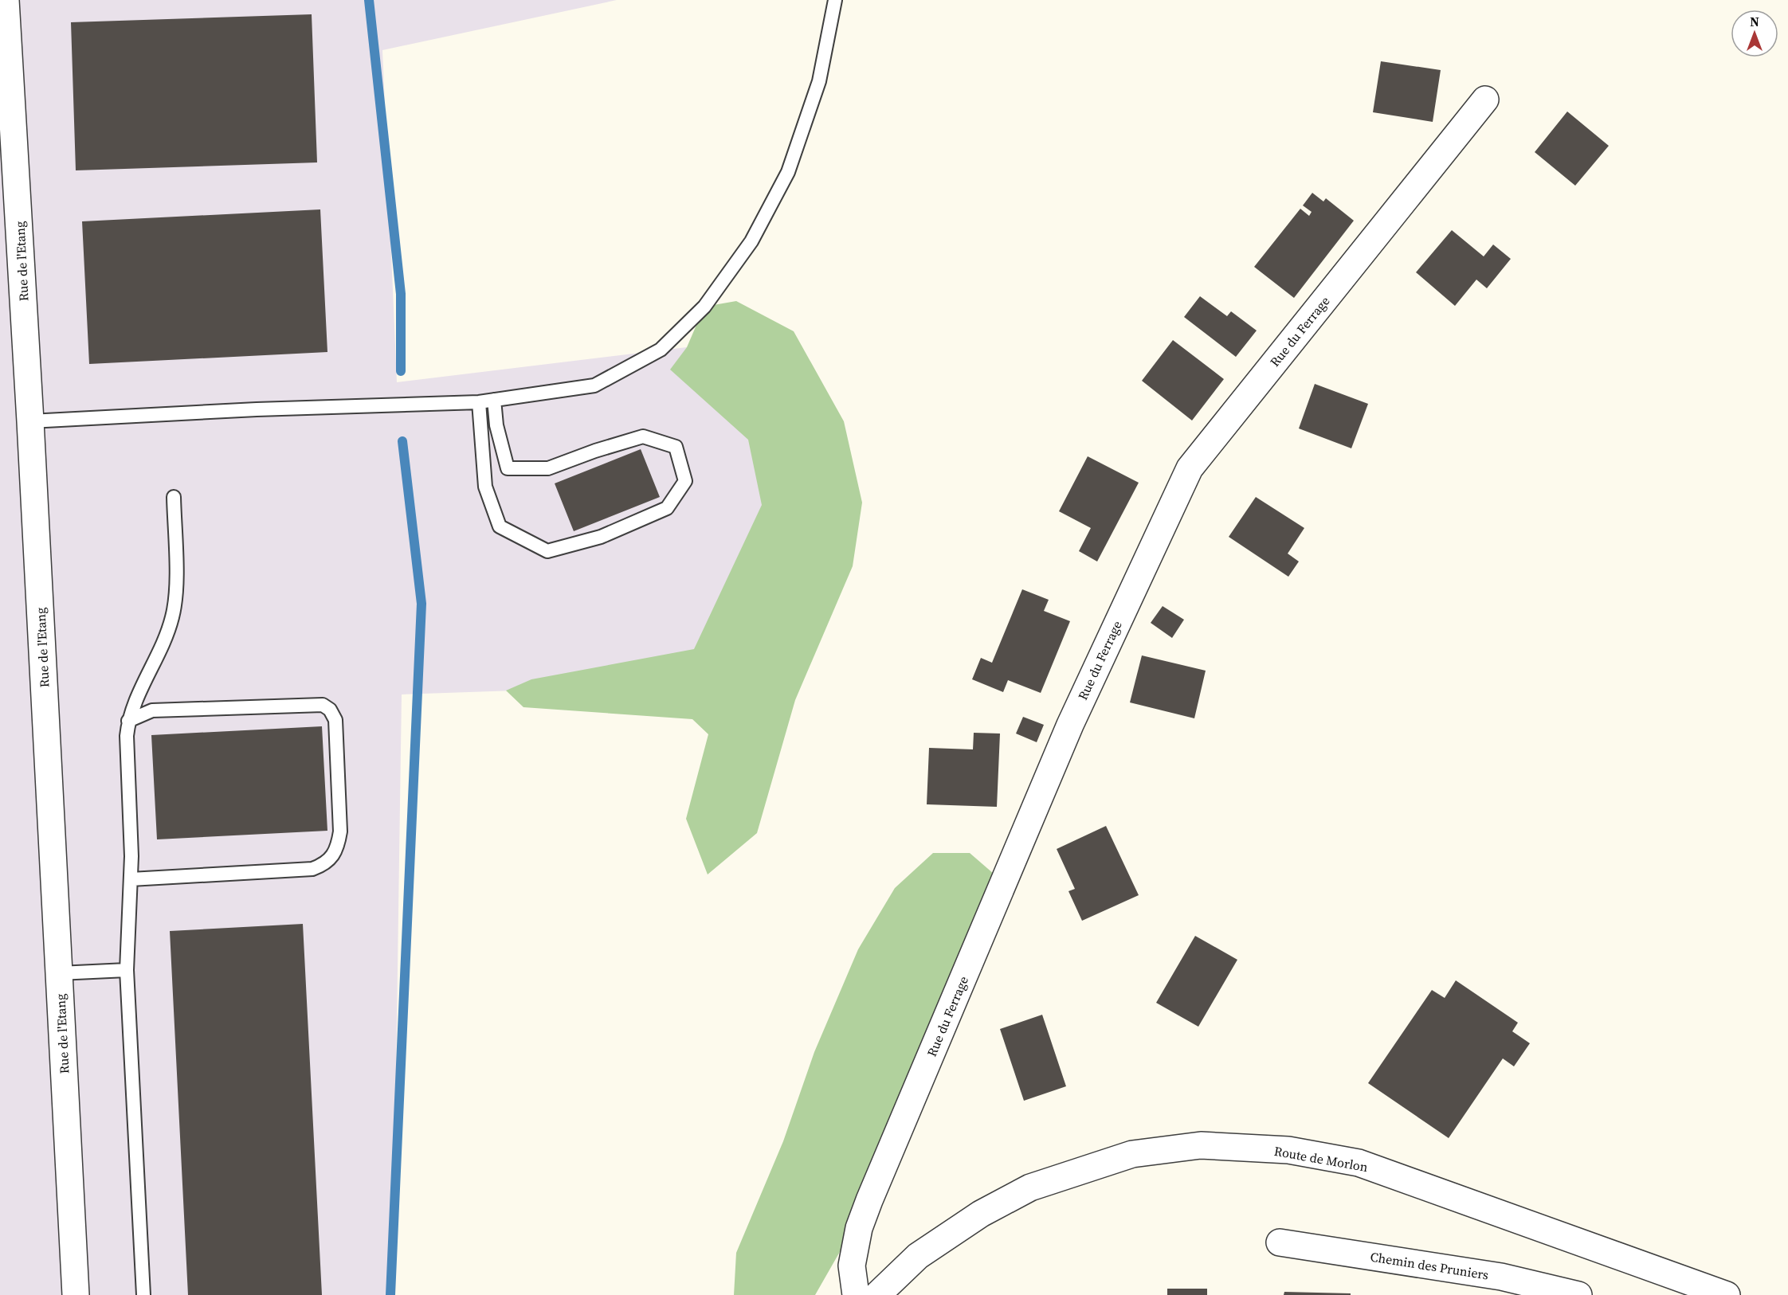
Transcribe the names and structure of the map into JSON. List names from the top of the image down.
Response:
{
  "streets": {
    "street": [
      "Rue de l'Etang",
      "Rue du Ferrage",
      "Route de Morlon",
      "Chemin des Pruniers"
    ]
  },
  "north": "top"
}
